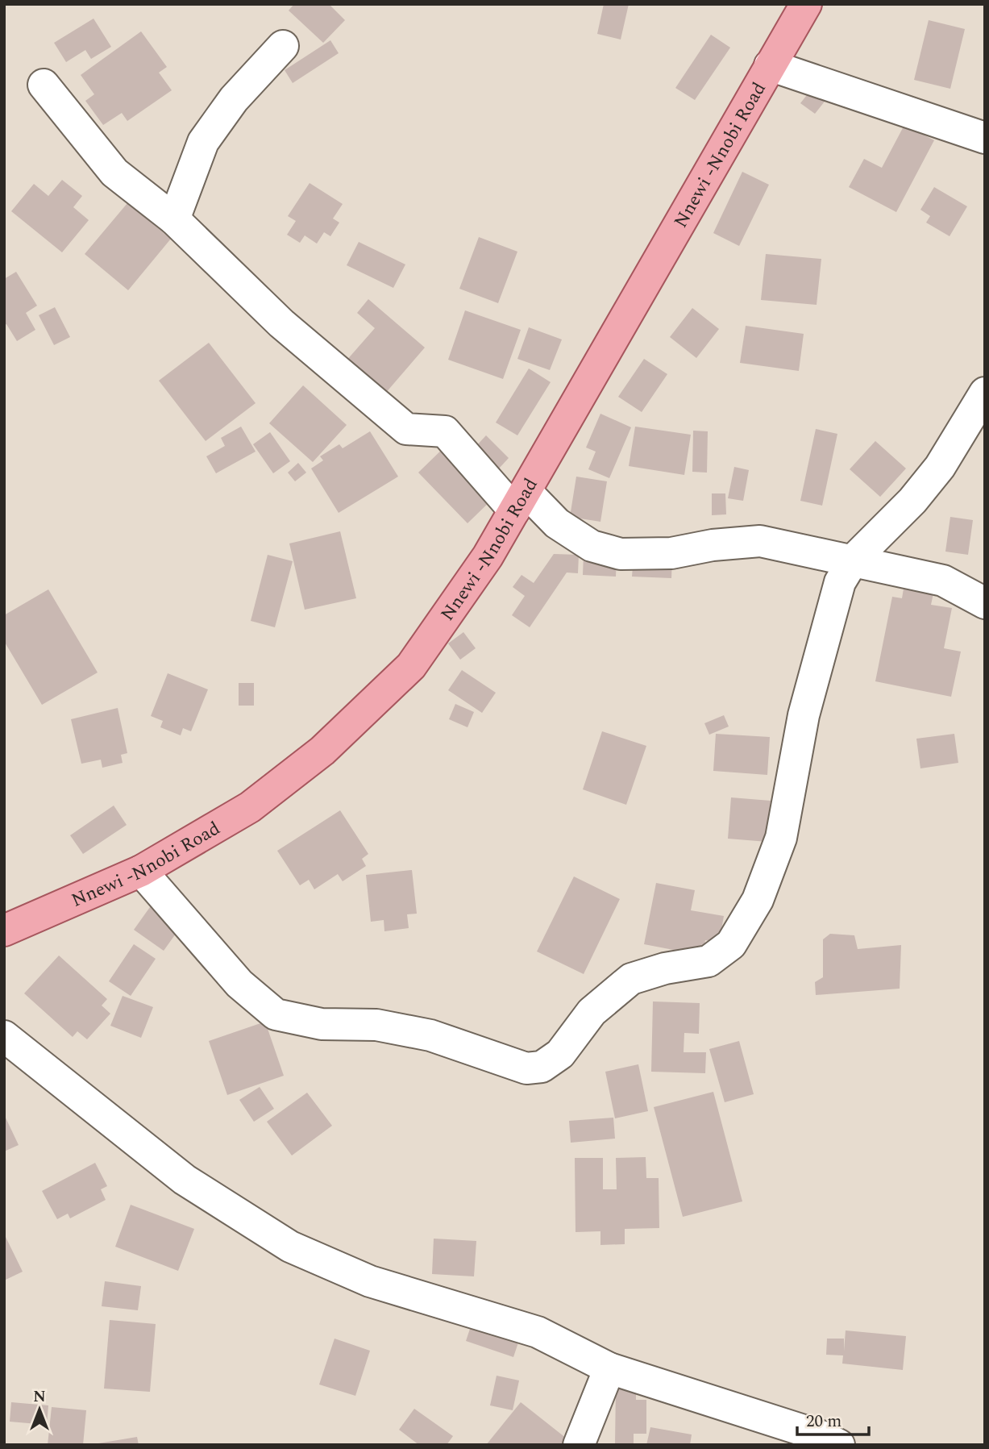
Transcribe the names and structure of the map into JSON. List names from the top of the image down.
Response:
{
  "streets": {
    "main road": ["Nnewi -Nnobi Road"]
  },
  "scale_bar": "20 m",
  "north": "top"
}
